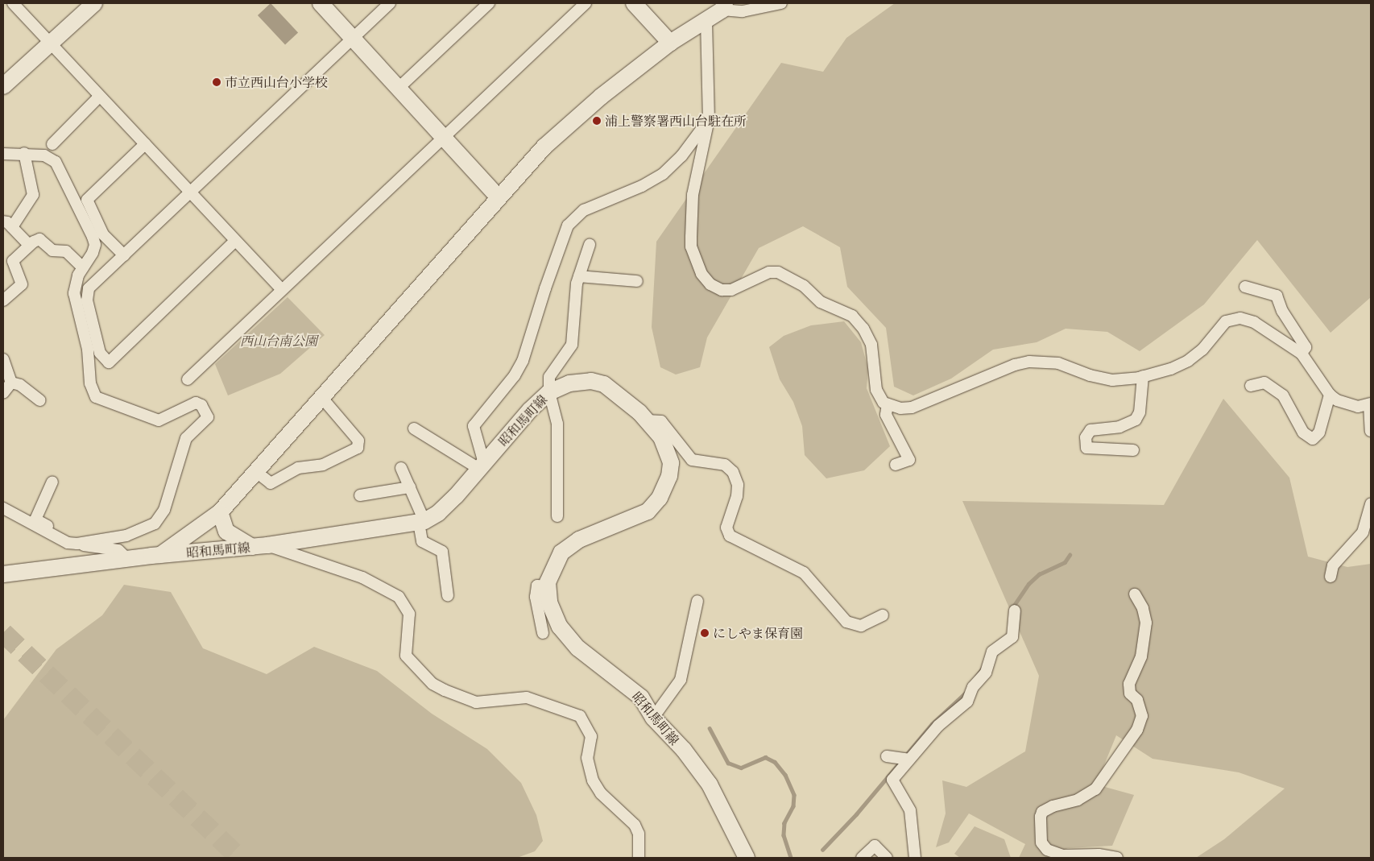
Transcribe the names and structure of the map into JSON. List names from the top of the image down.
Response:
{
  "streets": {
    "street": ["昭和馬町線"]
  },
  "parks": ["西山台南公園"],
  "places": ["市立西山台小学校", "浦上警察署西山台駐在所", "にしやま保育園"]
}
